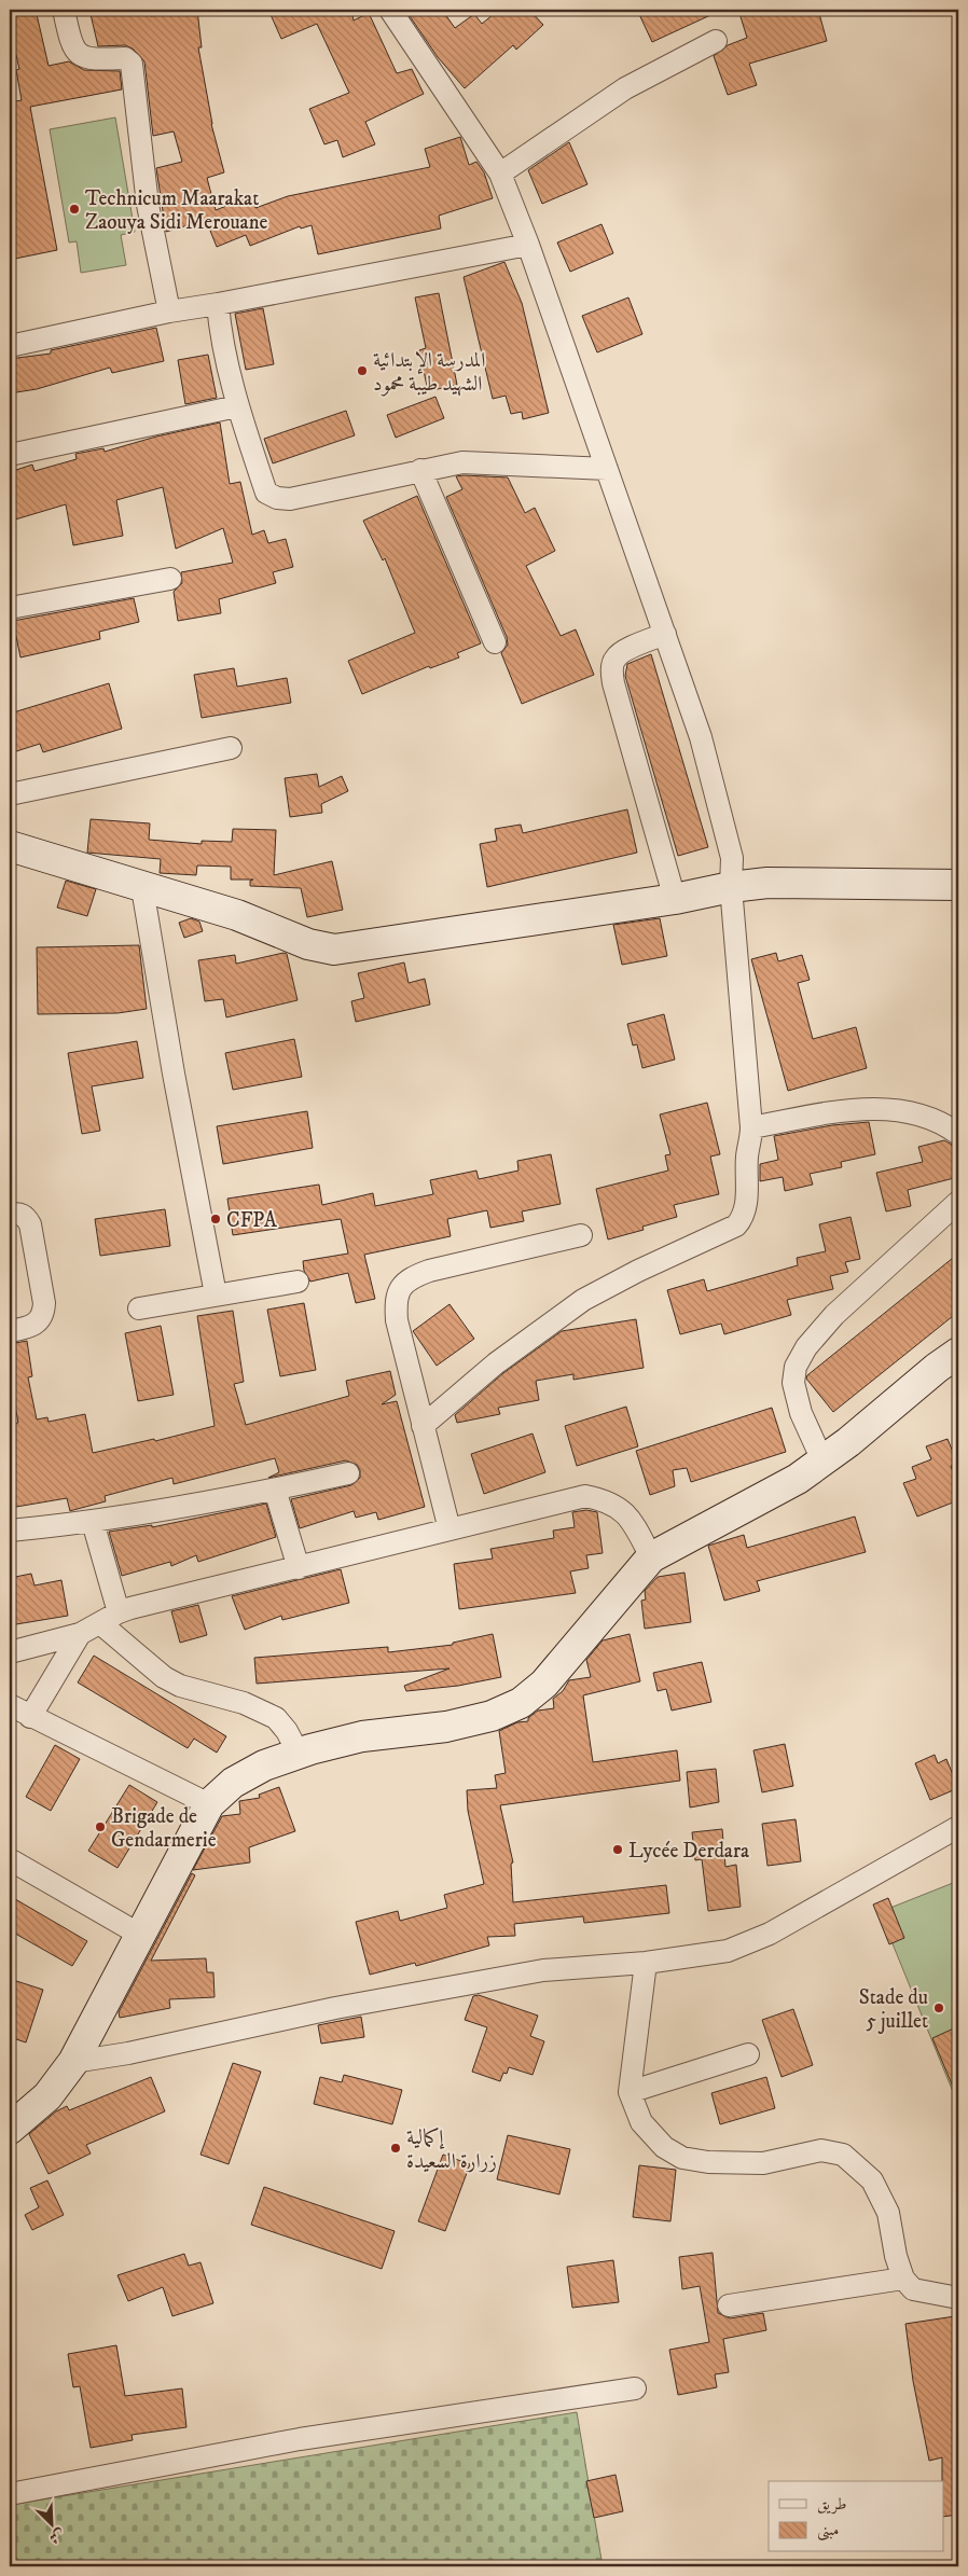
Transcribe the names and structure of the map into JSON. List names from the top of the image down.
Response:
{
  "places": [
    "Technicum Maarakat Zaouya Sidi Merouane",
    "المدرسة الإبتدائية الشهيد طيبة محمود",
    "CFPA",
    "Brigade de Gendarmerie",
    "Lycée Derdara",
    "Stade du 5 juillet",
    "إكمالية زرارة السعيدة"
  ],
  "legend": ["طريق", "مبنى"],
  "north": "bottom right"
}
